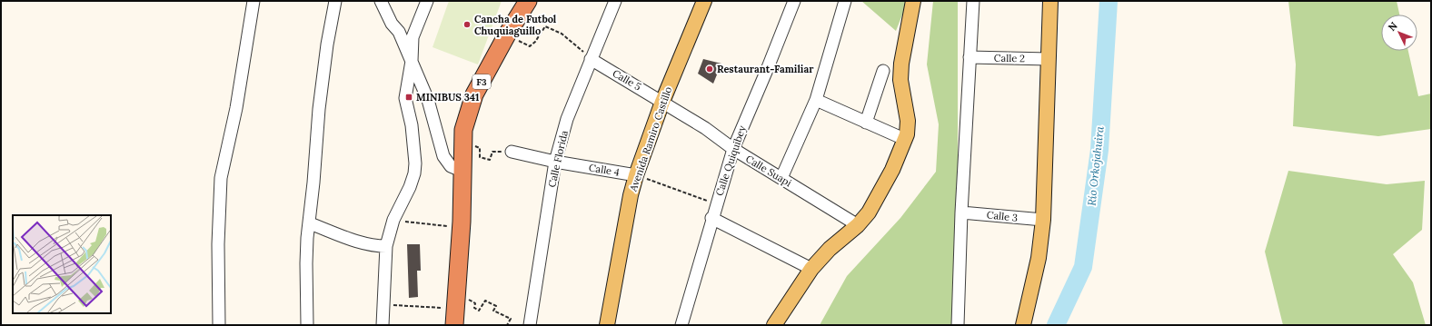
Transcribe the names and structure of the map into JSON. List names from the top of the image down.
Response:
{
  "streets": {
    "highway": ["F3"],
    "main road": ["Avenida Ramiro Castillo"],
    "street": [
      "Calle 2",
      "Calle 5",
      "Calle Florida",
      "Calle Quiquibey",
      "Calle 4",
      "Calle Suapi",
      "Calle 3"
    ]
  },
  "crossings": [
    ["Calle 5", "Avenida Ramiro Castillo"],
    ["Calle 5", "Calle Florida"],
    ["Calle 5", "Calle Suapi"],
    ["Avenida Ramiro Castillo", "Calle 4"],
    ["Avenida Ramiro Castillo", "Calle Suapi"],
    ["Calle Florida", "Calle 4"],
    ["Calle Quiquibey", "Calle Suapi"]
  ],
  "water": ["Río Orkojahuira"],
  "places": {
    "other": ["Cancha de Futbol Chuquiaguillo", "Restaurant-Familiar"],
    "transit": ["MINIBUS 341"]
  },
  "north": "top left"
}
